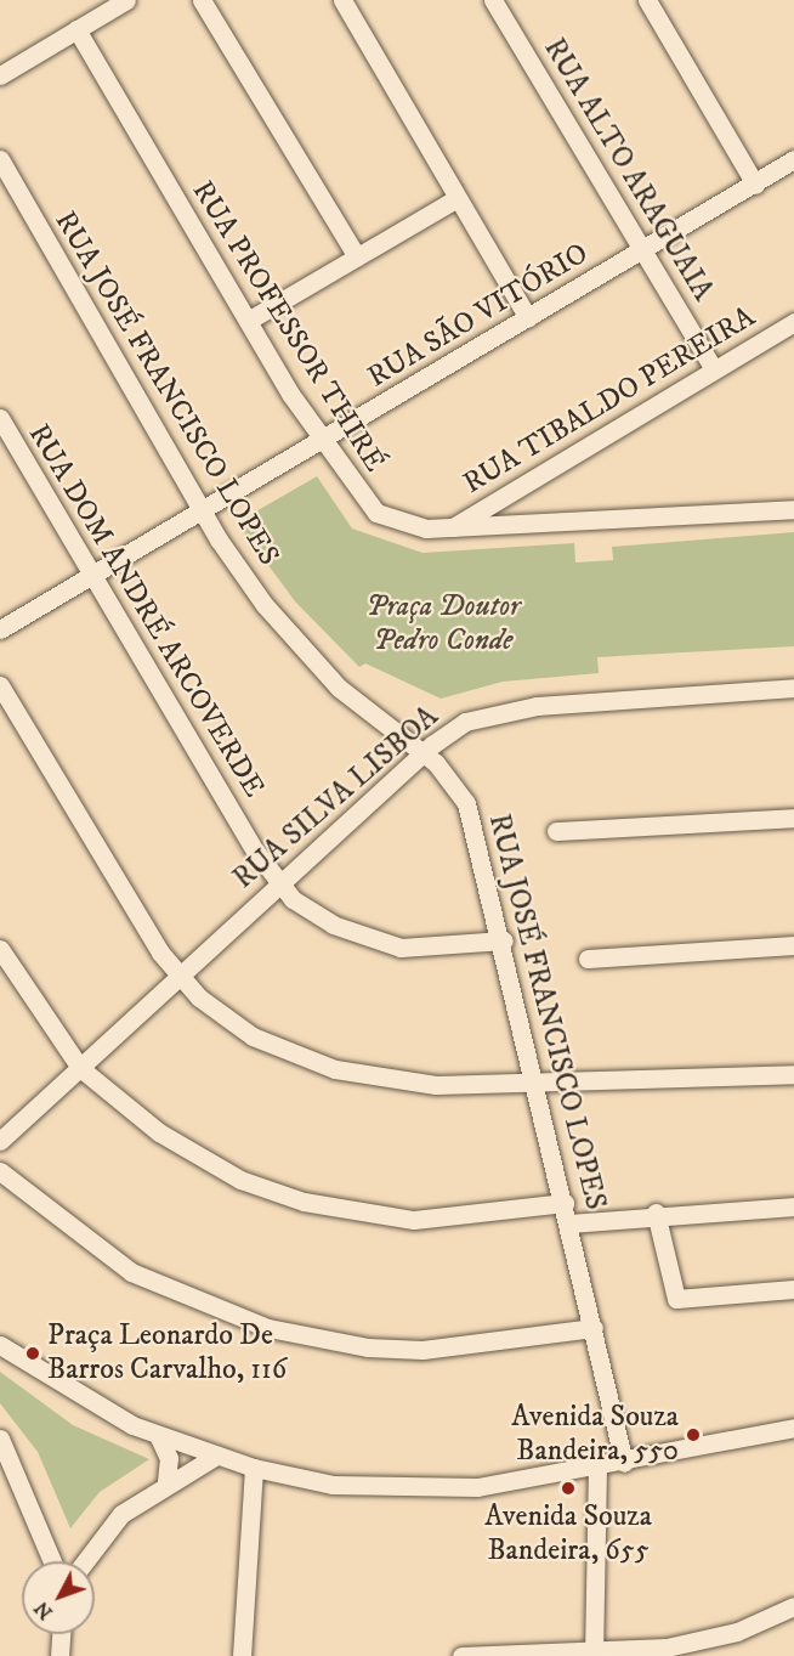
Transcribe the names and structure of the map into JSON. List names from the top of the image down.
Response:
{
  "streets": {
    "street": [
      "RUA ALTO ARAGUAIA",
      "RUA SÃO VITÓRIO",
      "RUA PROFESSOR THIRÉ",
      "RUA JOSÉ FRANCISCO LOPES",
      "RUA TIBALDO PEREIRA",
      "RUA DOM ANDRÉ ARCOVERDE",
      "RUA SILVA LISBOA"
    ]
  },
  "crossings": [
    ["RUA ALTO ARAGUAIA", "RUA SÃO VITÓRIO"],
    ["RUA ALTO ARAGUAIA", "RUA TIBALDO PEREIRA"],
    ["RUA SÃO VITÓRIO", "RUA PROFESSOR THIRÉ"],
    ["RUA SÃO VITÓRIO", "RUA JOSÉ FRANCISCO LOPES"],
    ["RUA SÃO VITÓRIO", "RUA DOM ANDRÉ ARCOVERDE"],
    ["RUA PROFESSOR THIRÉ", "RUA TIBALDO PEREIRA"],
    ["RUA JOSÉ FRANCISCO LOPES", "RUA DOM ANDRÉ ARCOVERDE"],
    ["RUA JOSÉ FRANCISCO LOPES", "RUA SILVA LISBOA"],
    ["RUA DOM ANDRÉ ARCOVERDE", "RUA SILVA LISBOA"]
  ],
  "parks": ["Praça Doutor Pedro Conde"],
  "places": ["Praça Leonardo De Barros Carvalho, 116", "Avenida Souza Bandeira, 550", "Avenida Souza Bandeira, 655"],
  "north": "bottom left"
}
